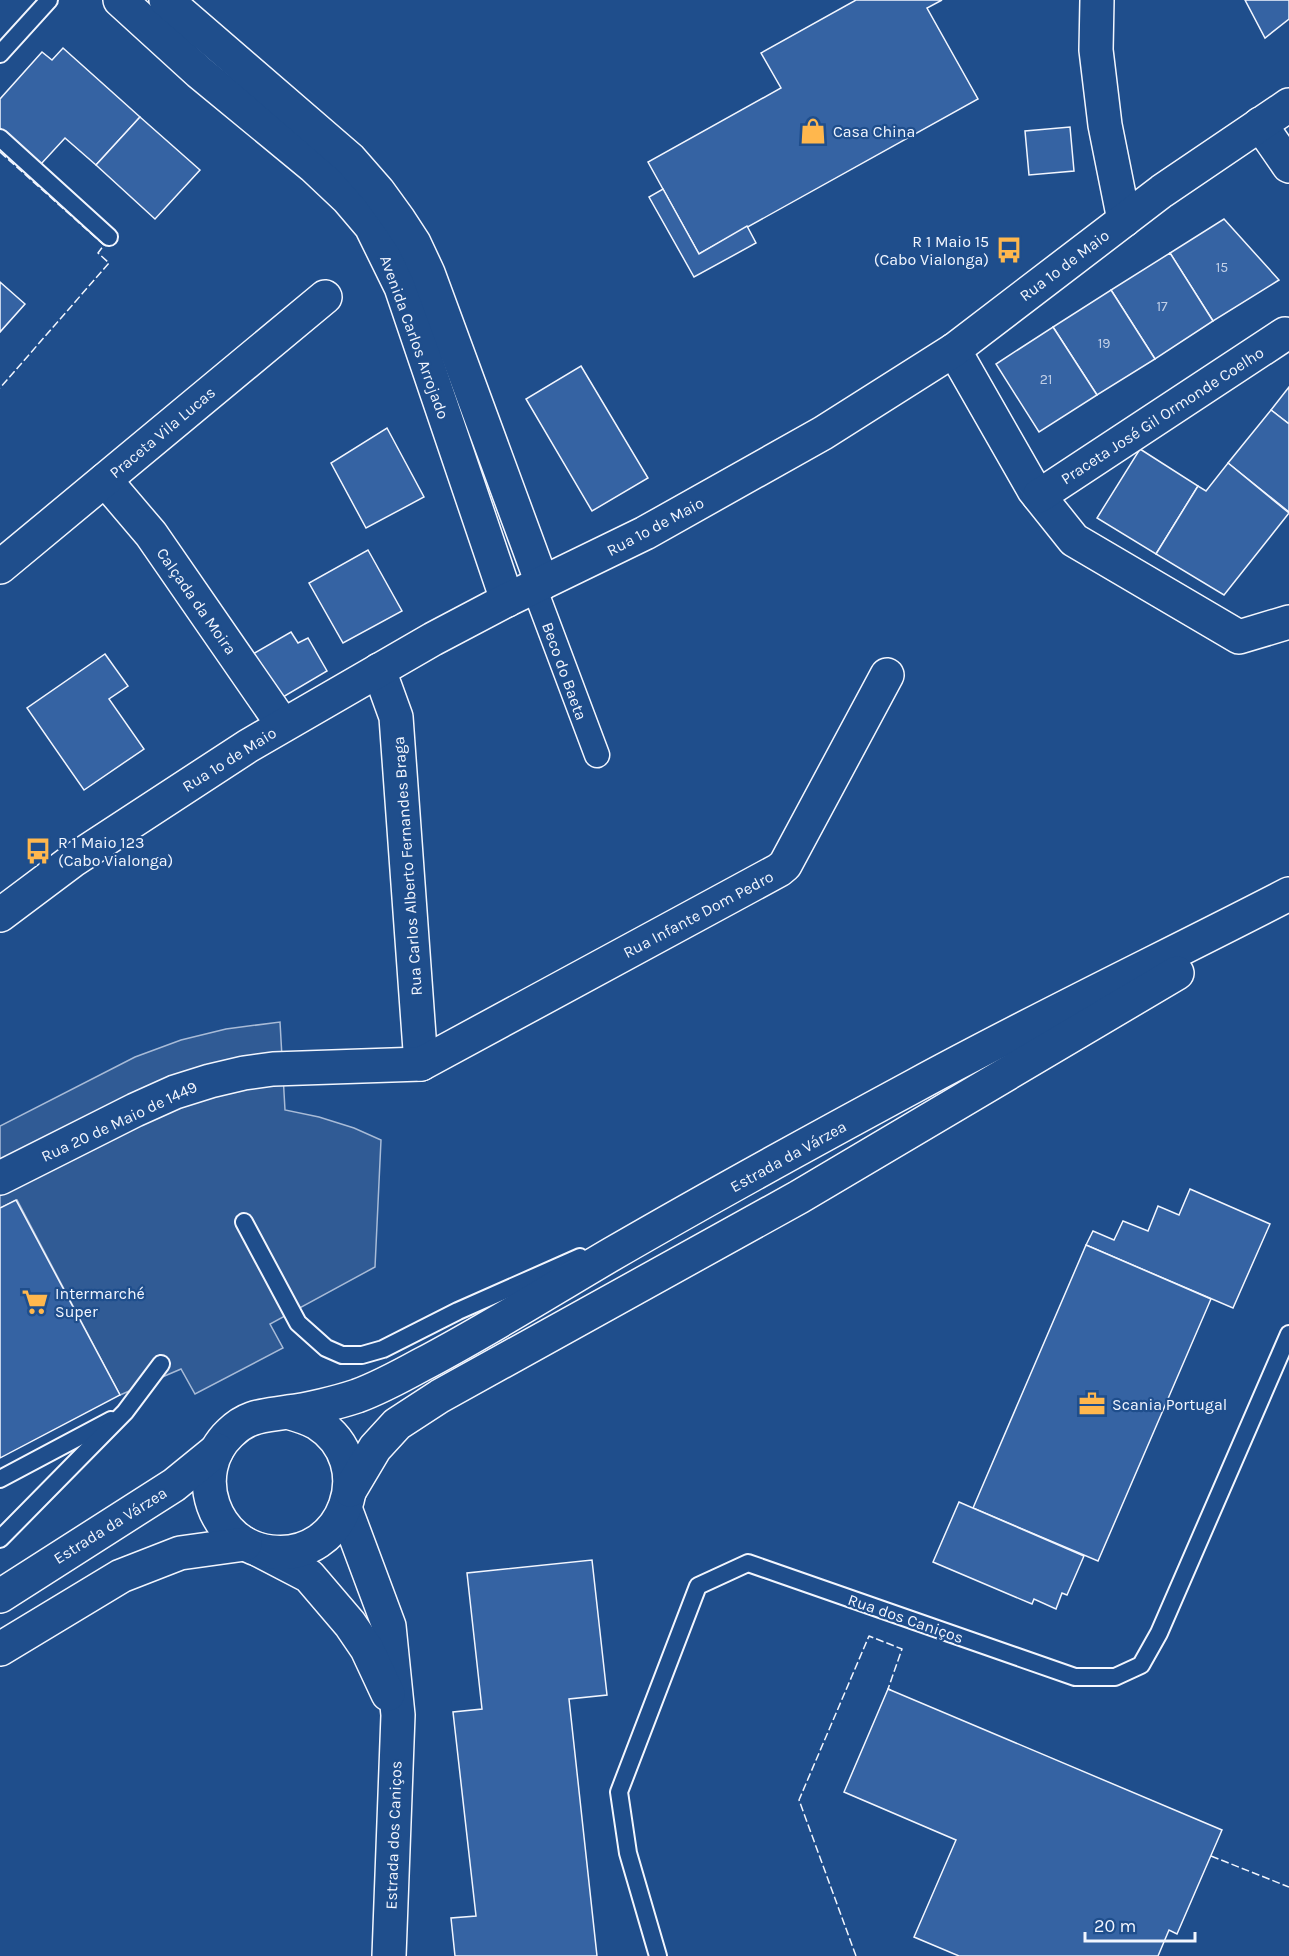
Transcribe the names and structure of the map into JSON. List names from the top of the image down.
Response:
{
  "streets": {
    "street": [
      "Rua 1º de Maio",
      "Avenida Carlos Arrojado",
      "Praceta José Gil Ormonde Coelho",
      "Praceta Vila Lucas",
      "Calçada da Moira",
      "Beco do Baeta",
      "Rua Carlos Alberto Fernandes Braga",
      "Rua Infante Dom Pedro",
      "Rua 20 de Maio de 1449",
      "Estrada da Várzea",
      "Estrada dos Caniços"
    ],
    "lane": ["Rua dos Caniços"]
  },
  "crossings": [
    ["Rua 1º de Maio", "Avenida Carlos Arrojado"],
    ["Rua 1º de Maio", "Calçada da Moira"],
    ["Rua 1º de Maio", "Beco do Baeta"],
    ["Rua 1º de Maio", "Rua Carlos Alberto Fernandes Braga"],
    ["Avenida Carlos Arrojado", "Beco do Baeta"],
    ["Praceta Vila Lucas", "Calçada da Moira"],
    ["Rua Carlos Alberto Fernandes Braga", "Rua Infante Dom Pedro"],
    ["Rua Carlos Alberto Fernandes Braga", "Rua 20 de Maio de 1449"],
    ["Rua Infante Dom Pedro", "Rua 20 de Maio de 1449"],
    ["Estrada da Várzea", "Estrada dos Caniços"]
  ],
  "places": {
    "shop": ["Casa China"],
    "bus stop": ["R 1 Maio 15 (Cabo Vialonga)", "R 1 Maio 123 (Cabo Vialonga)"],
    "supermarket": ["Intermarché Super"],
    "office": ["Scania Portugal"]
  },
  "house_numbers": [
    "15",
    "17",
    "19",
    "21"
  ],
  "scale_bar": "20 m"
}
